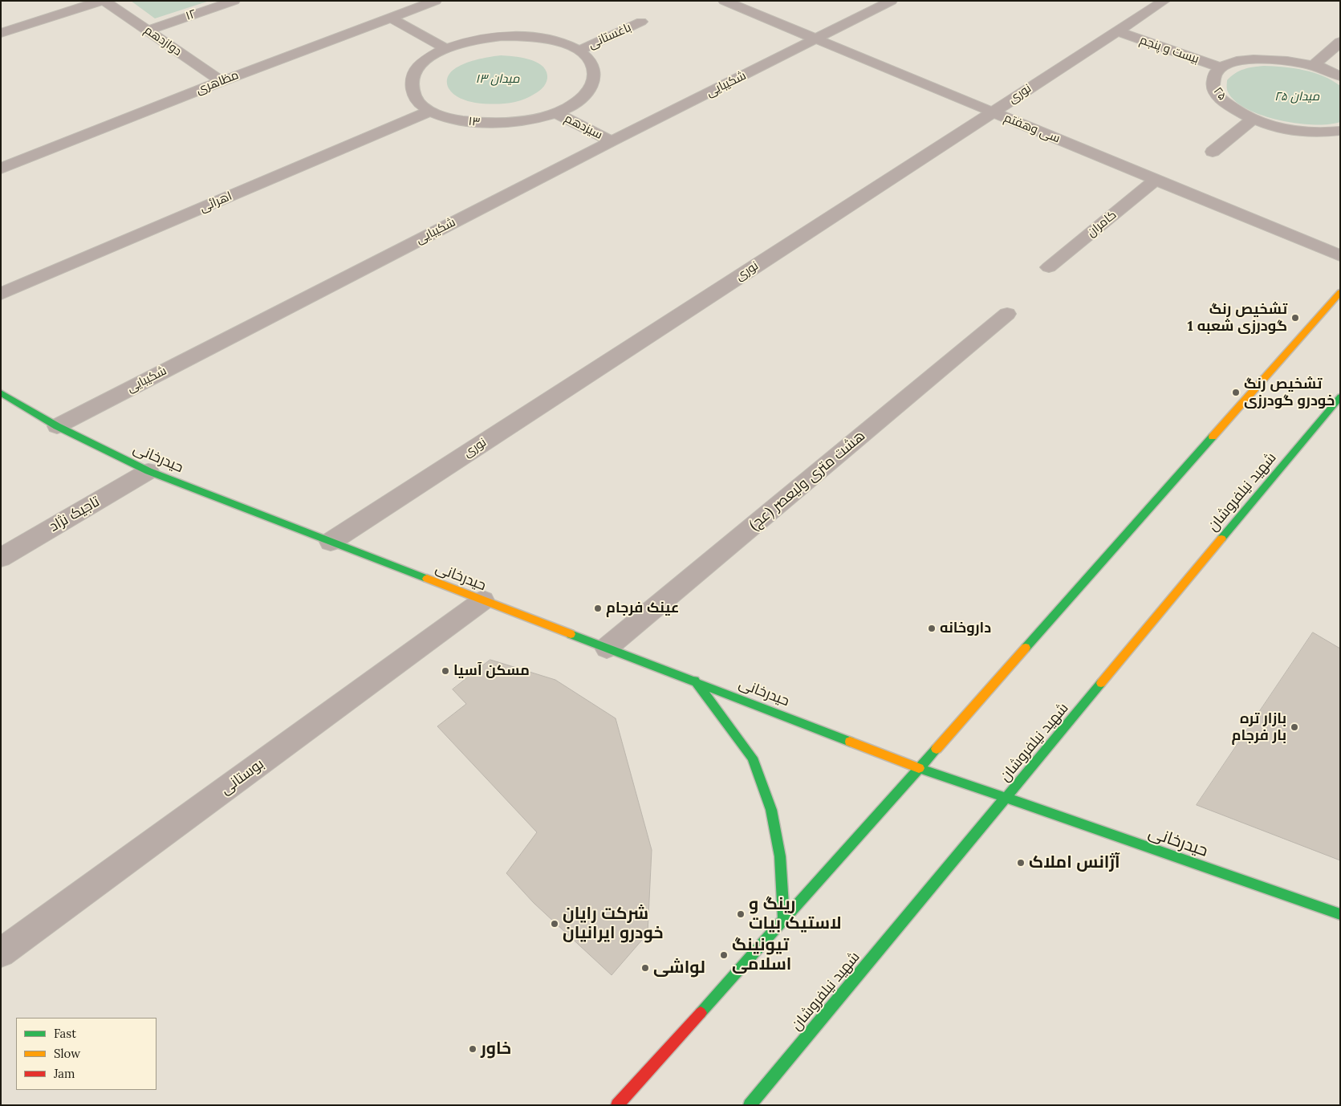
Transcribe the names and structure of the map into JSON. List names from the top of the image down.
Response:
{
  "streets": {
    "main road": ["حیدرخانی", "شهید نیلفروشان"],
    "street": [
      "۱۲",
      "باغستانی",
      "دوازدهم",
      "بیست و پنجم",
      "مظاهری",
      "شکیبایی",
      "نوری",
      "۲۵",
      "۱۳",
      "سیزدهم",
      "سی وهفتم",
      "اهرائی",
      "کامران",
      "هشت متری ولیعصر (عج)",
      "تاجیک نژاد",
      "بوستانی"
    ]
  },
  "crossings": [
    ["۱۲", "دوازدهم"],
    ["باغستانی", "۱۳"],
    ["دوازدهم", "مظاهری"],
    ["بیست و پنجم", "نوری"],
    ["بیست و پنجم", "۲۵"],
    ["شکیبایی", "سیزدهم"],
    ["شکیبایی", "سی وهفتم"],
    ["شکیبایی", "حیدرخانی"],
    ["نوری", "سی وهفتم"],
    ["نوری", "حیدرخانی"],
    ["۱۳", "سیزدهم"],
    ["۱۳", "اهرائی"],
    ["سی وهفتم", "کامران"],
    ["حیدرخانی", "هشت متری ولیعصر (عج)"],
    ["حیدرخانی", "شهید نیلفروشان"],
    ["حیدرخانی", "تاجیک نژاد"],
    ["حیدرخانی", "بوستانی"]
  ],
  "parks": ["میدان ۱۳", "میدان ۲۵"],
  "places": [
    "تشخیص رنگ گودرزی شعبه 1",
    "تشخیص رنگ خودرو گودرزی",
    "عینک فرجام",
    "داروخانه",
    "مسکن آسیا",
    "بازار تره بار فرجام",
    "آژانس املاک",
    "رینگ و لاستیک بیات",
    "شرکت رایان خودرو ایرانیان",
    "تیونینگ اسلامی",
    "لواشی",
    "خاور"
  ],
  "legend": ["Fast", "Slow", "Jam"]
}
